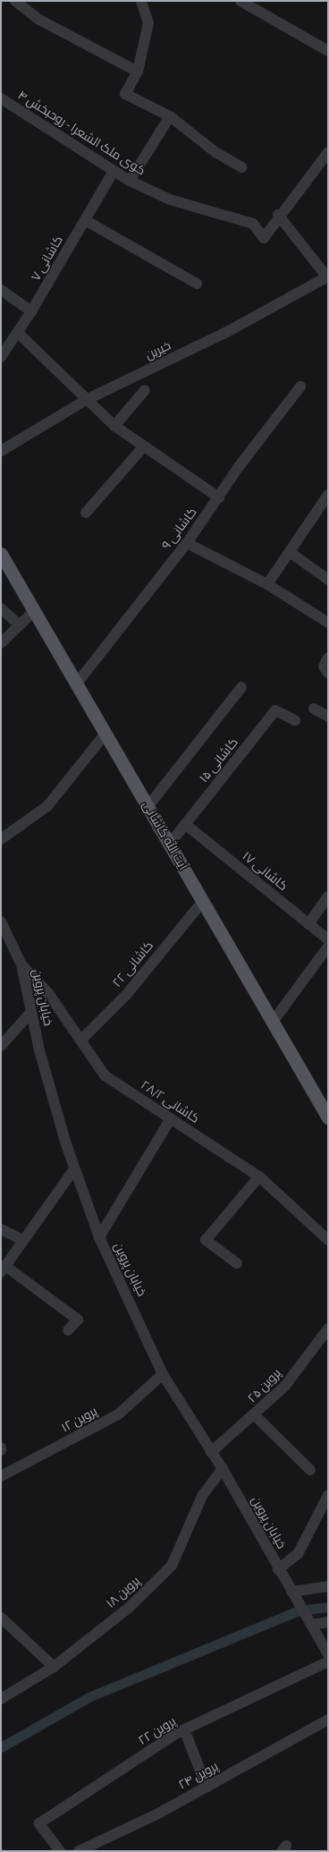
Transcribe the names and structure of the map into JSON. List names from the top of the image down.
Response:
{
  "streets": {
    "main road": ["آیت الله کاشانی"],
    "street": [
      "کوی ملک الشعرا - روحبخش ۴",
      "کاشانی ۷",
      "خیرین",
      "کاشانی ۹",
      "کاشانی ۱۵",
      "کاشانی ۱۷",
      "کاشانی ۲۲",
      "خیابان پروین",
      "کاشانی ۲۸/۲",
      "پروین ۲۵",
      "پروین ۱۲",
      "پروین ۱۸",
      "پروین ۲۲",
      "پروین ۲۴"
    ]
  },
  "crossings": [
    ["کوی ملک الشعرا - روحبخش ۴", "کاشانی ۷"],
    ["کاشانی ۹", "آیت الله کاشانی"],
    ["کاشانی ۱۵", "آیت الله کاشانی"],
    ["کاشانی ۱۵", "کاشانی ۱۷"],
    ["آیت الله کاشانی", "کاشانی ۲۲"],
    ["کاشانی ۲۲", "کاشانی ۲۸/۲"],
    ["خیابان پروین", "کاشانی ۲۸/۲"],
    ["خیابان پروین", "پروین ۲۵"],
    ["خیابان پروین", "پروین ۱۲"],
    ["خیابان پروین", "پروین ۱۸"]
  ]
}
